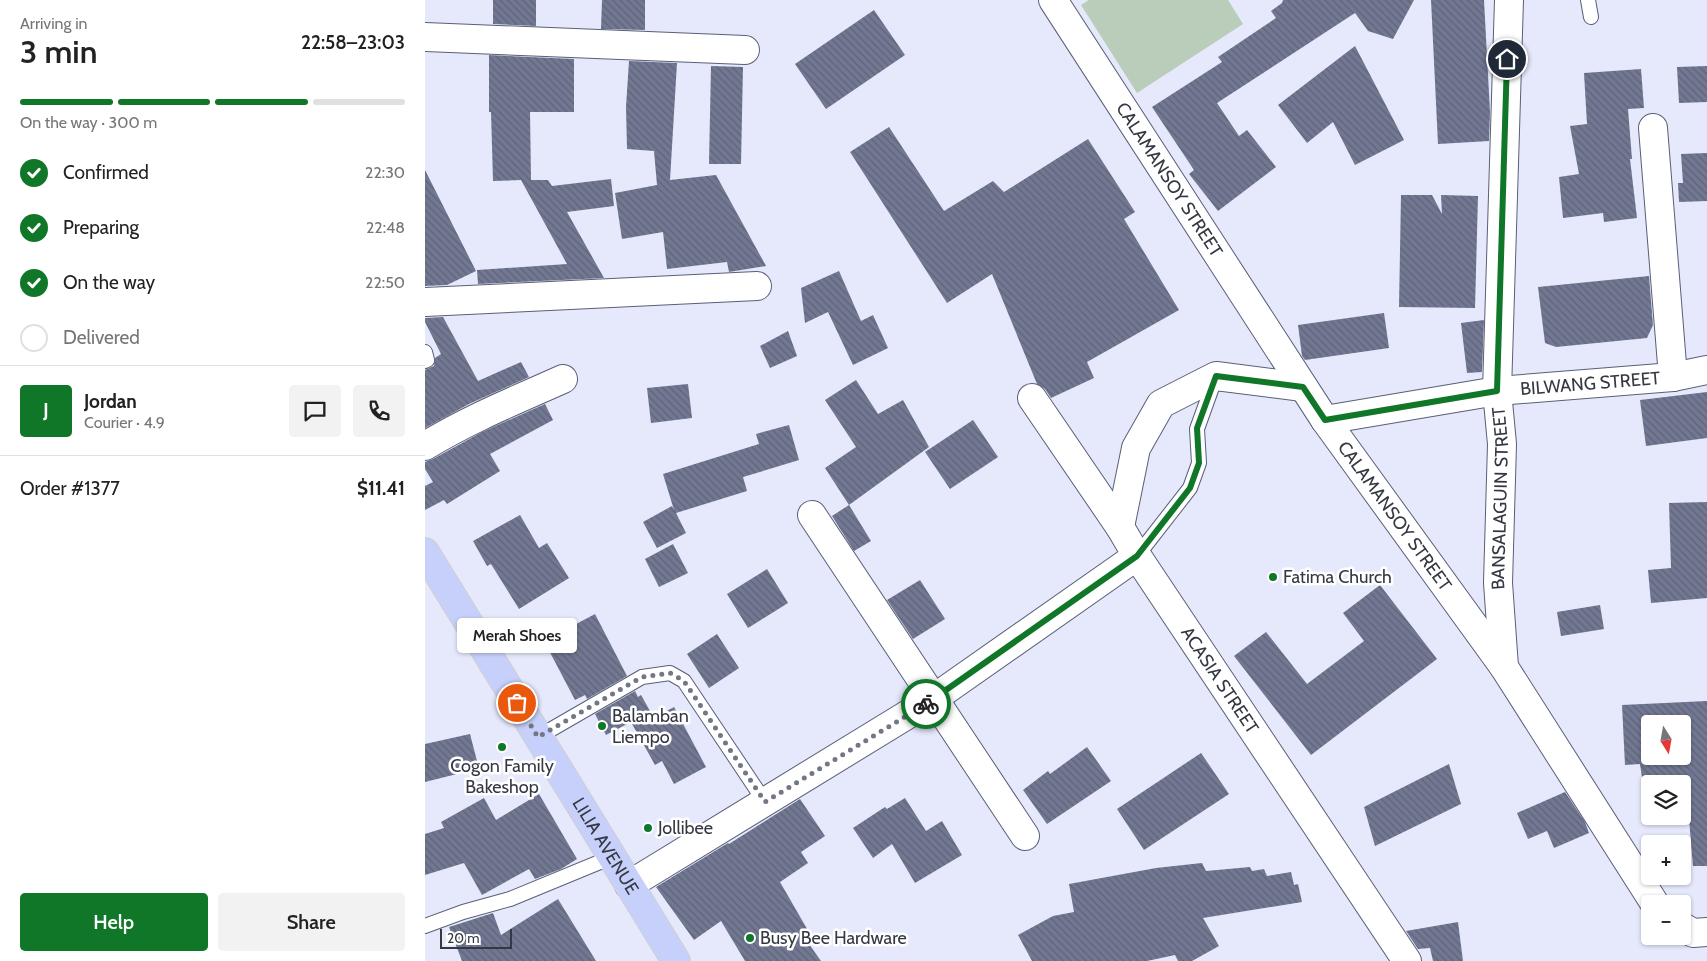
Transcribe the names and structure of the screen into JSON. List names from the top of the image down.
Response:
{
  "streets": {
    "highway": ["LILIA AVENUE"],
    "street": [
      "CALAMANSOY STREET",
      "BILWANG STREET",
      "BANSALAGUIN STREET",
      "ACASIA STREET"
    ]
  },
  "crossings": [
    ["CALAMANSOY STREET", "BILWANG STREET"],
    ["CALAMANSOY STREET", "BANSALAGUIN STREET"],
    ["BILWANG STREET", "BANSALAGUIN STREET"]
  ],
  "places": [
    "Fatima Church",
    "Merah Shoes",
    "Balamban Liempo",
    "Cogon Family Bakeshop",
    "Jollibee",
    "Busy Bee Hardware"
  ],
  "scale_bar": "20 m",
  "north": "bottom",
  "page": {
    "heading": ["3 min", "Arriving in", "22:58–23:03"],
    "panel": [
      "Jordan",
      "Courier · 4.9",
      "Order #1377",
      "$11.41"
    ],
    "bar": "On the way · 300 m",
    "list": [
      ["Confirmed", "22:30"],
      ["Preparing", "22:48"],
      ["On the way", "22:50"],
      "Delivered"
    ],
    "round": "J",
    "bubble": "Merah Shoes",
    "map_buttons": ["+", "−"],
    "buttons": ["Help", "Share"],
    "scale": "20 m"
  }
}
